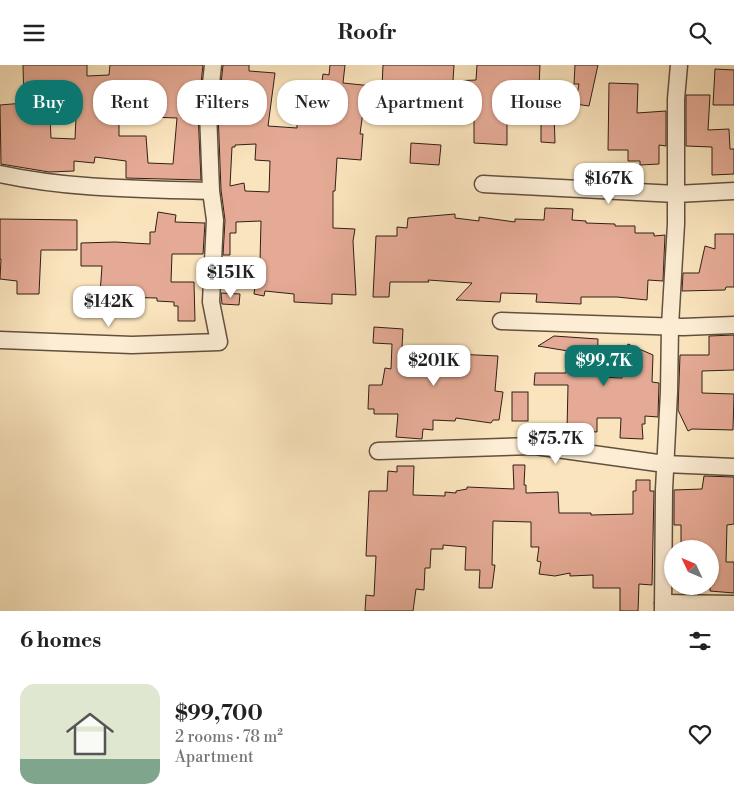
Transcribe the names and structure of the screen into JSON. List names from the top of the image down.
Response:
{
  "north": "top left",
  "page": {
    "header": "Roofr",
    "chip": [
      "Buy",
      "Rent",
      "Filters",
      "New",
      "Apartment",
      "House"
    ],
    "price": [
      "$167K",
      "$151K",
      "$142K",
      "$201K",
      "$99.7K",
      "$75.7K"
    ],
    "heading": "6 homes",
    "list": [
      {
        "name": "$99,700",
        "note": "2 rooms · 78 m² · Apartment"
      }
    ]
  }
}
